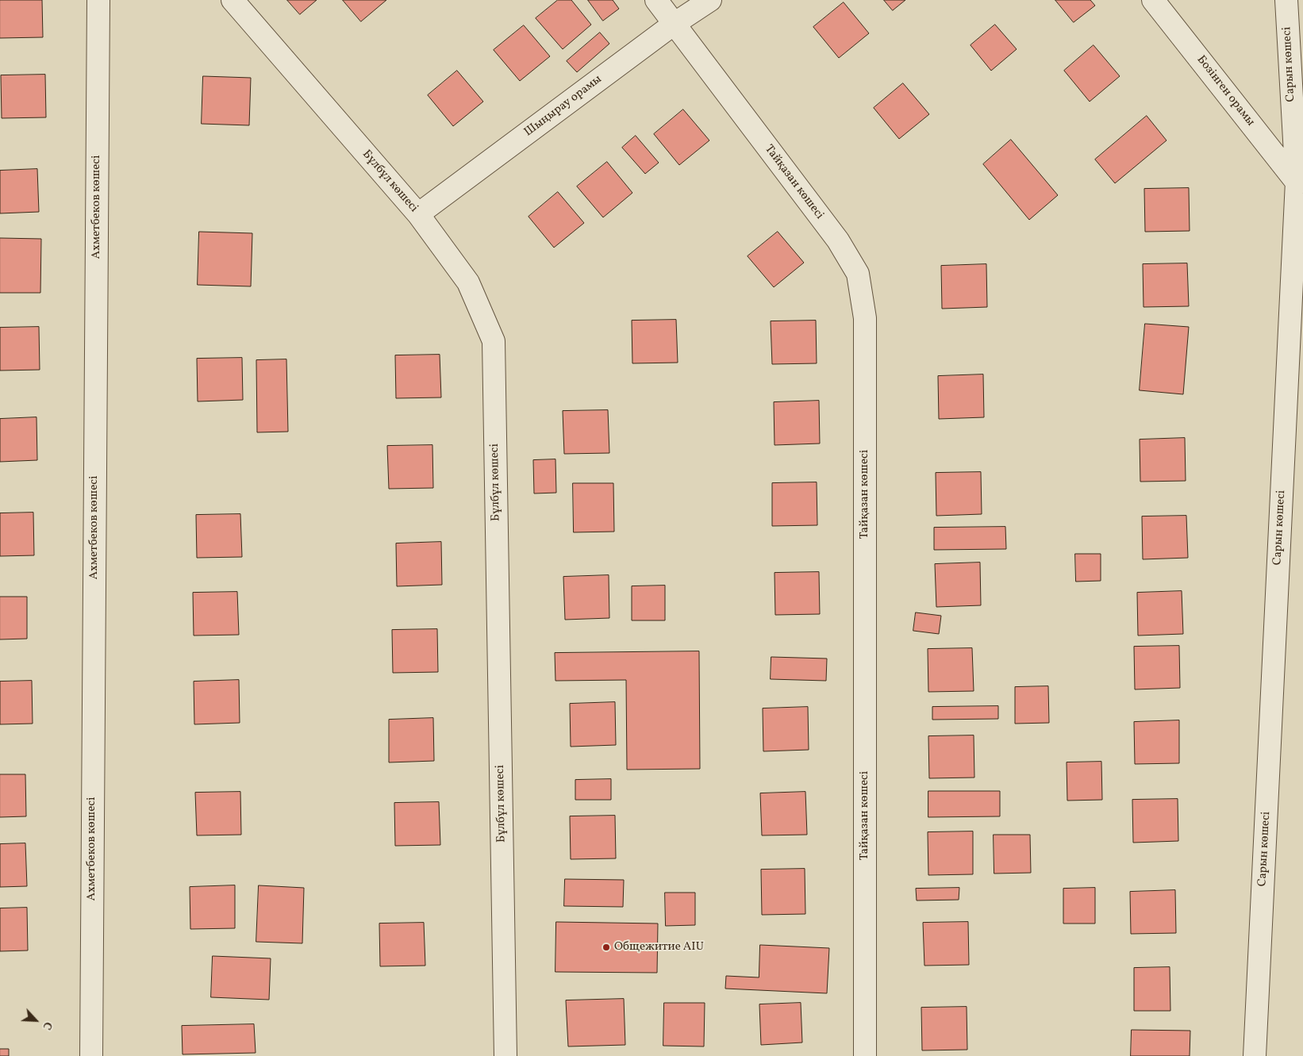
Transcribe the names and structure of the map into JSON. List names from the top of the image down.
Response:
{
  "streets": {
    "street": [
      "Сарын көшесі",
      "Бозінген орамы",
      "Шыңырау орамы",
      "Бұлбұл көшесі",
      "Тайқазан көшесі",
      "Ахметбеков көшесі"
    ]
  },
  "crossings": [
    ["Сарын көшесі", "Бозінген орамы"],
    ["Шыңырау орамы", "Бұлбұл көшесі"],
    ["Шыңырау орамы", "Тайқазан көшесі"]
  ],
  "places": ["Общежитие AIU"],
  "north": "bottom right"
}
